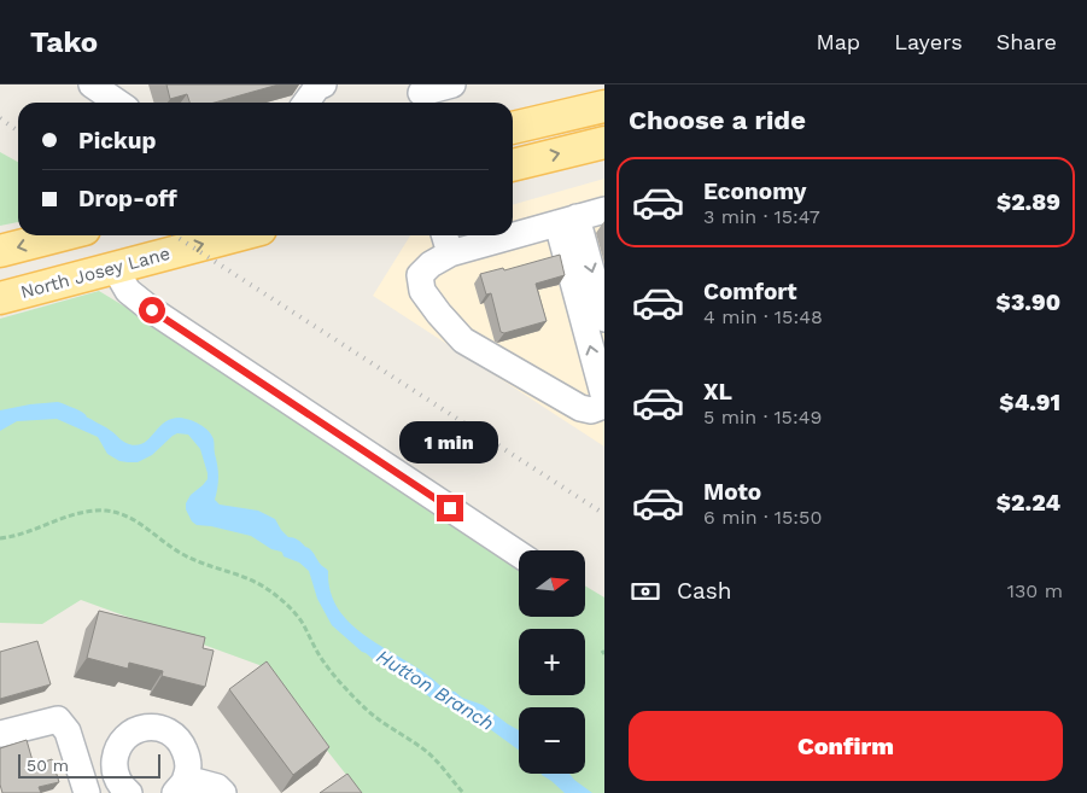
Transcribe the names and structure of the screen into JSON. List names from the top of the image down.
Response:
{
  "streets": {
    "main road": ["North Josey Lane"]
  },
  "one_way": ["North Josey Lane"],
  "water": ["Hutton Branch"],
  "scale_bar": "50 m",
  "north": "right",
  "page": {
    "header": "Tako",
    "nav": ["Map", "Layers", "Share"],
    "heading": "Choose a ride",
    "banner": ["Pickup", "Drop-off"],
    "list": [
      {
        "name": "Economy",
        "note": "3 min · 15:47",
        "value": "$2.89"
      },
      {
        "name": "Comfort",
        "note": "4 min · 15:48",
        "value": "$3.90"
      },
      {
        "name": "XL",
        "note": "5 min · 15:49",
        "value": "$4.91"
      },
      {
        "name": "Moto",
        "note": "6 min · 15:50",
        "value": "$2.24"
      }
    ],
    "bubble": "1 min",
    "map_buttons": ["+", "−"],
    "pay": ["Cash", "130 m"],
    "buttons": "Confirm",
    "scale": "50 m"
  }
}
